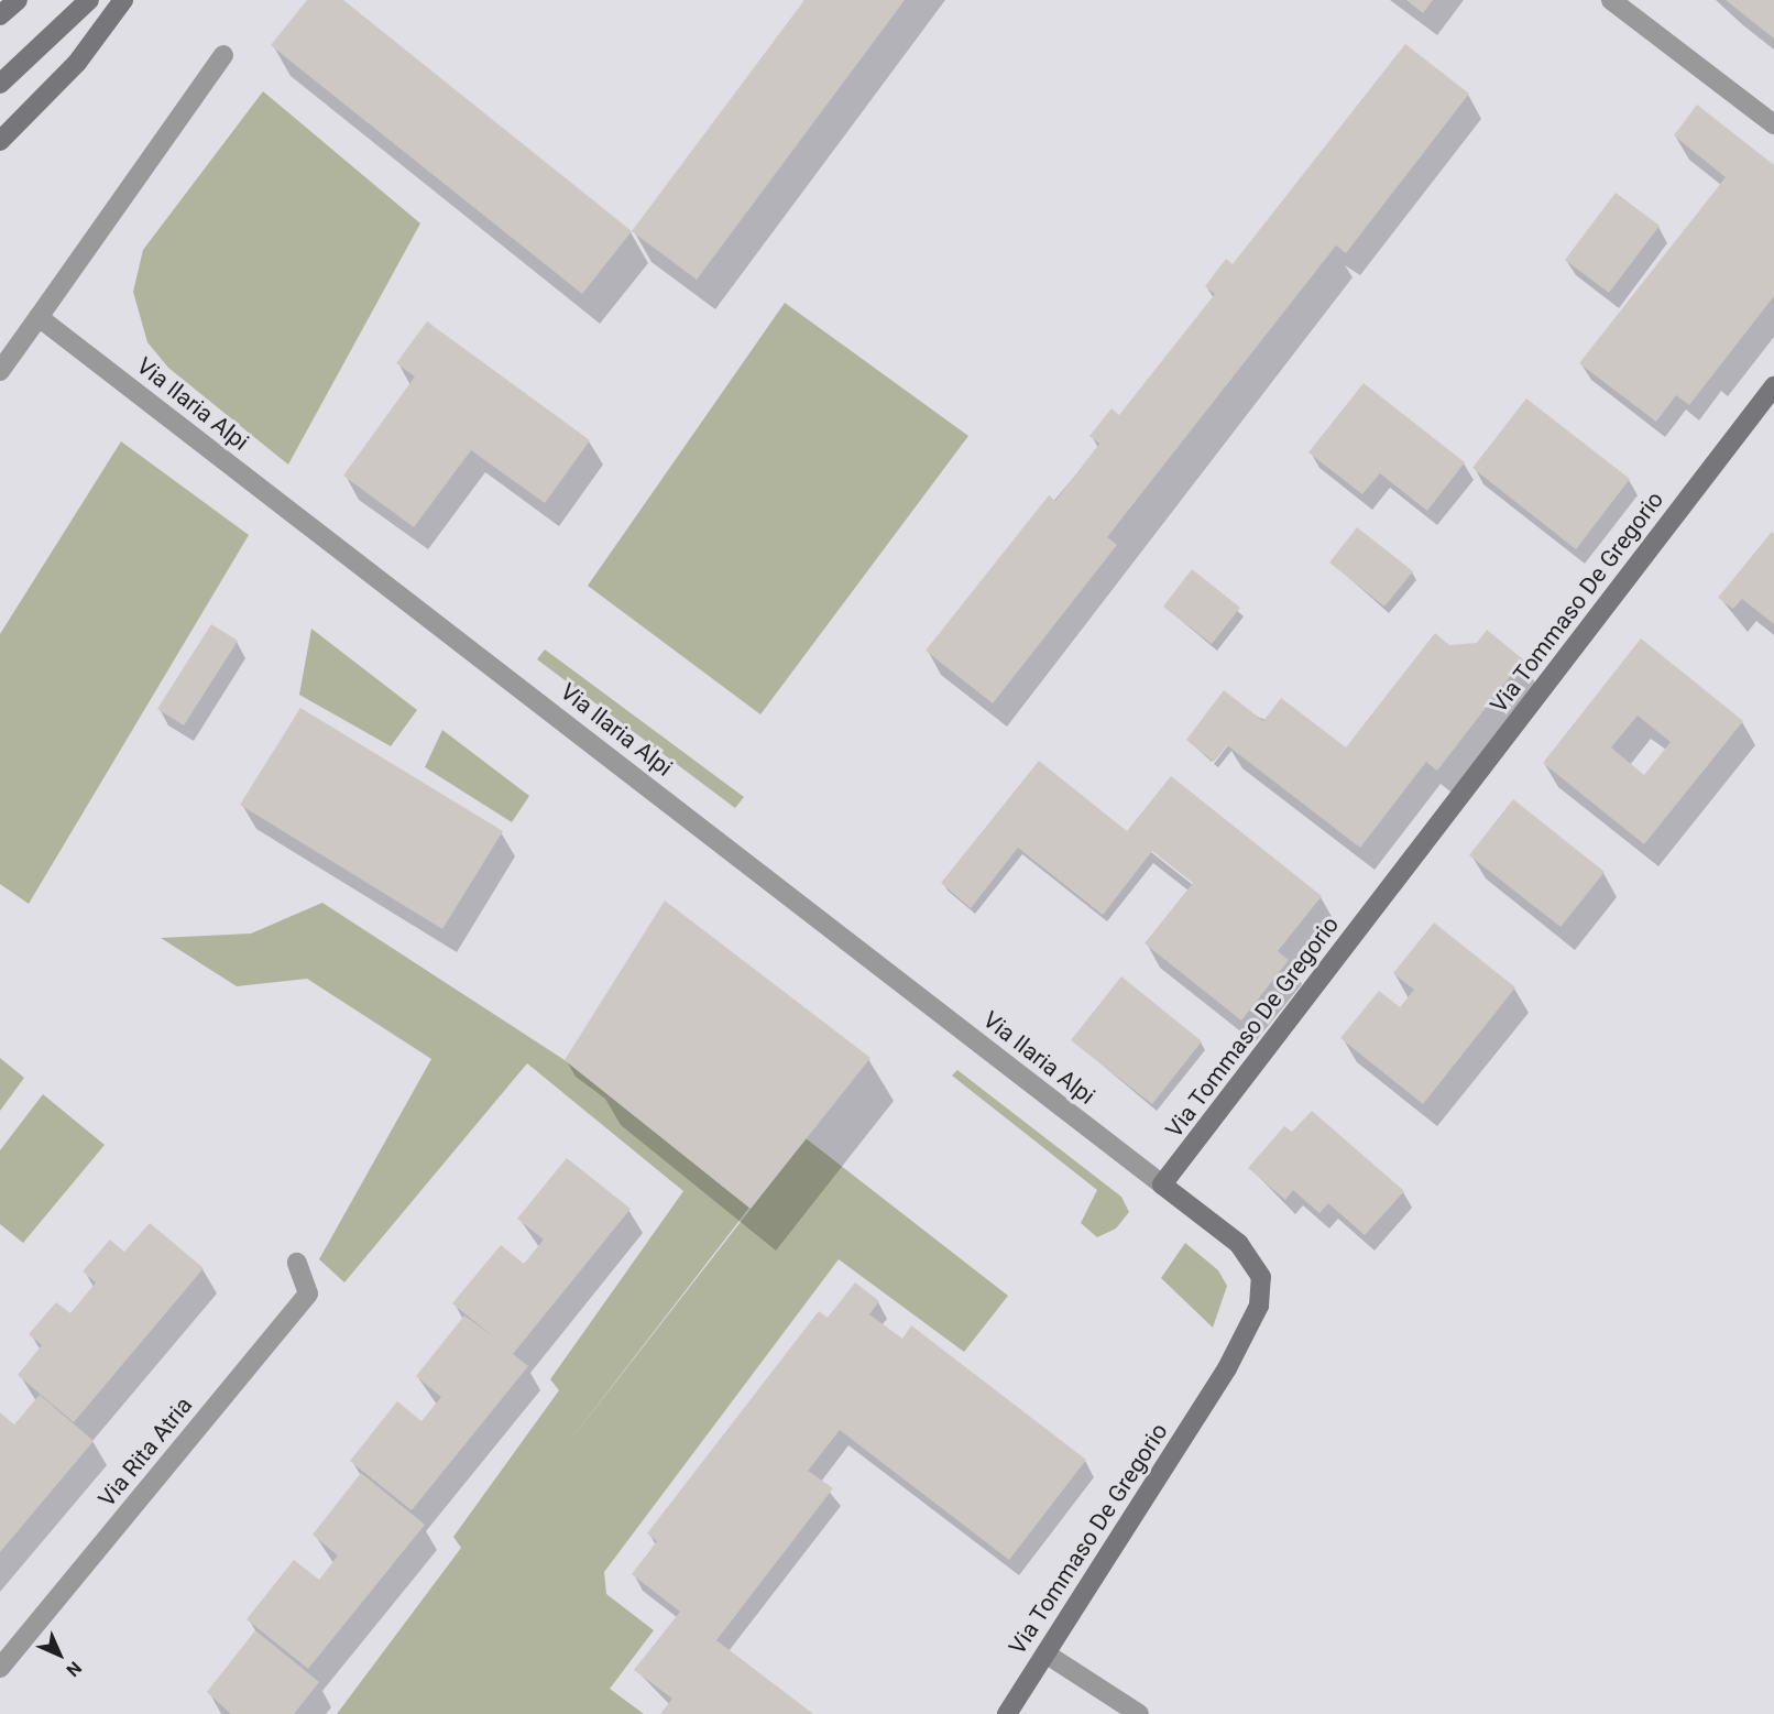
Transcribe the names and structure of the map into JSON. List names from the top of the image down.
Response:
{
  "streets": {
    "street": ["Via Ilaria Alpi", "Via Tommaso De Gregorio", "Via Rita Atria"]
  },
  "crossings": [
    ["Via Ilaria Alpi", "Via Tommaso De Gregorio"]
  ],
  "north": "bottom right"
}
